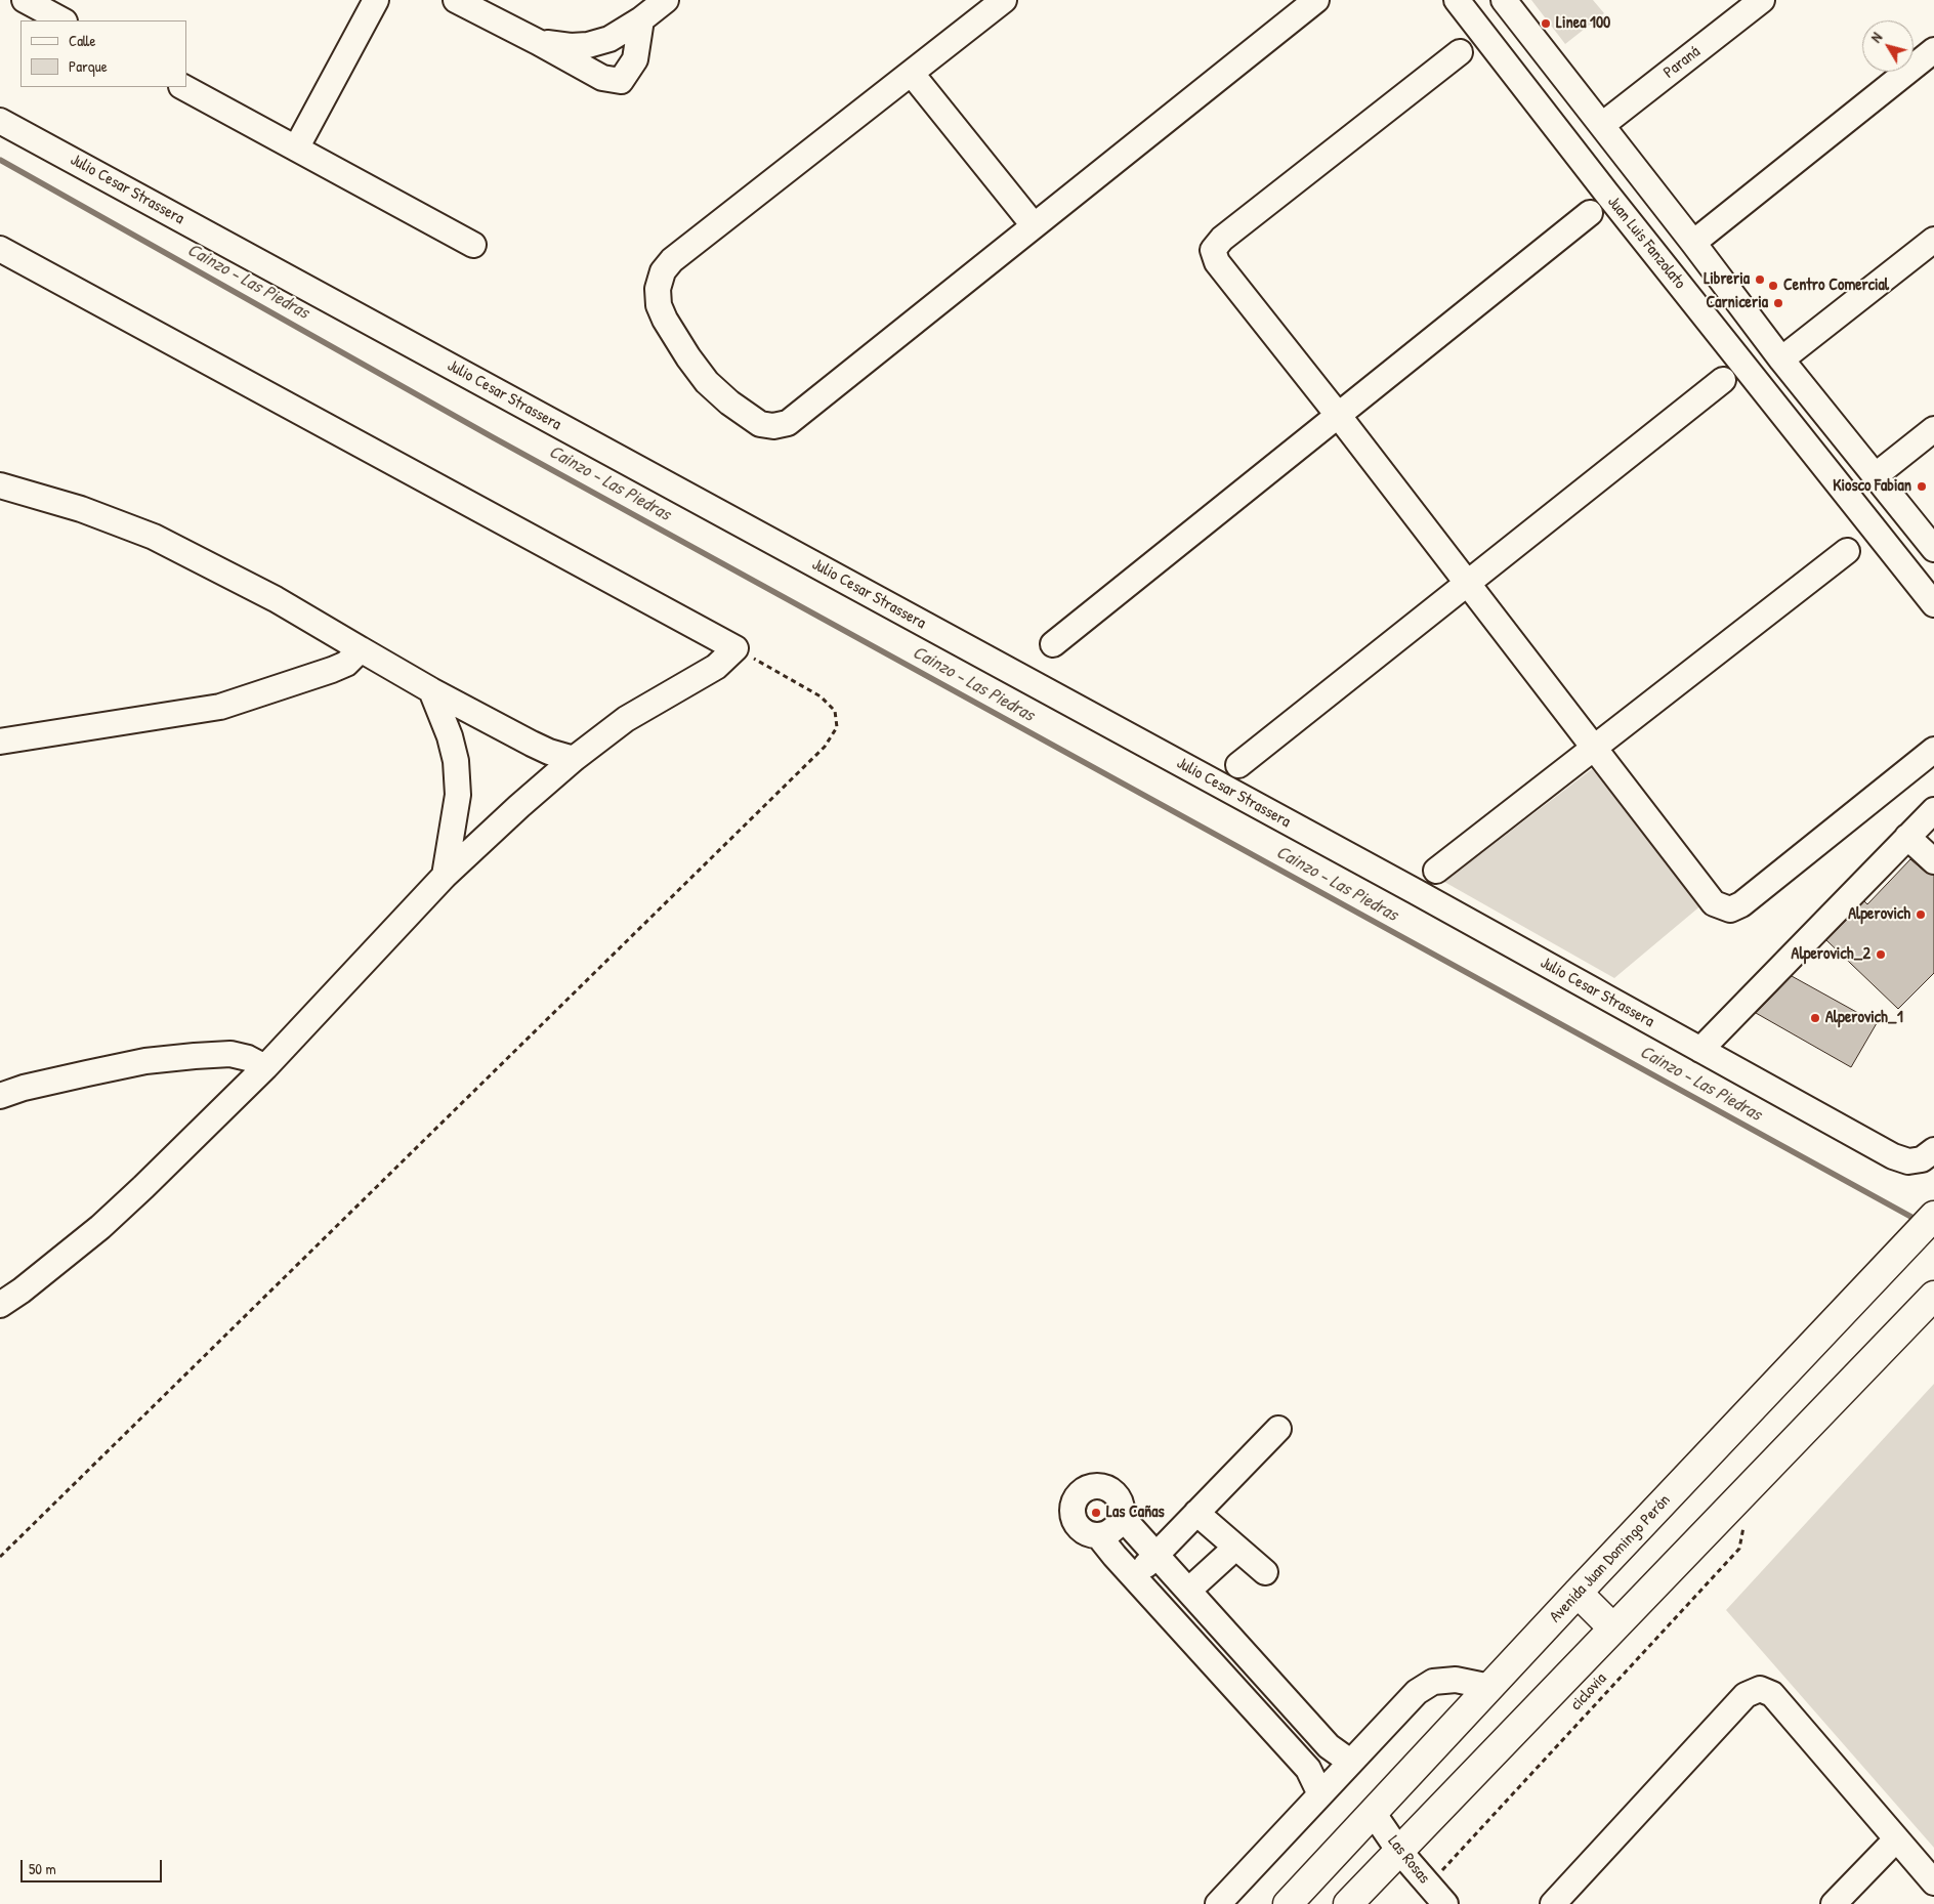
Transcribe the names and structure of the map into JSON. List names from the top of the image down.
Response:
{
  "streets": {
    "main road": ["Avenida Juan Domingo Perón"],
    "street": [
      "Paraná",
      "Julio Cesar Strassera",
      "Juan Luis Fanzolato",
      "Las Rosas"
    ],
    "path": ["ciclovia"]
  },
  "crossings": [
    ["Avenida Juan Domingo Perón", "Las Rosas"],
    ["ciclovia", "Las Rosas"]
  ],
  "water": ["Cainzo - Las Piedras"],
  "places": [
    "Linea 100",
    "Libreria",
    "Centro Comercial",
    "Carniceria",
    "Kiosco Fabian",
    "Alperovich",
    "Alperovich_2",
    "Alperovich_1",
    "Las Cañas"
  ],
  "legend": ["Calle", "Parque"],
  "scale_bar": "50 m",
  "north": "top left"
}
